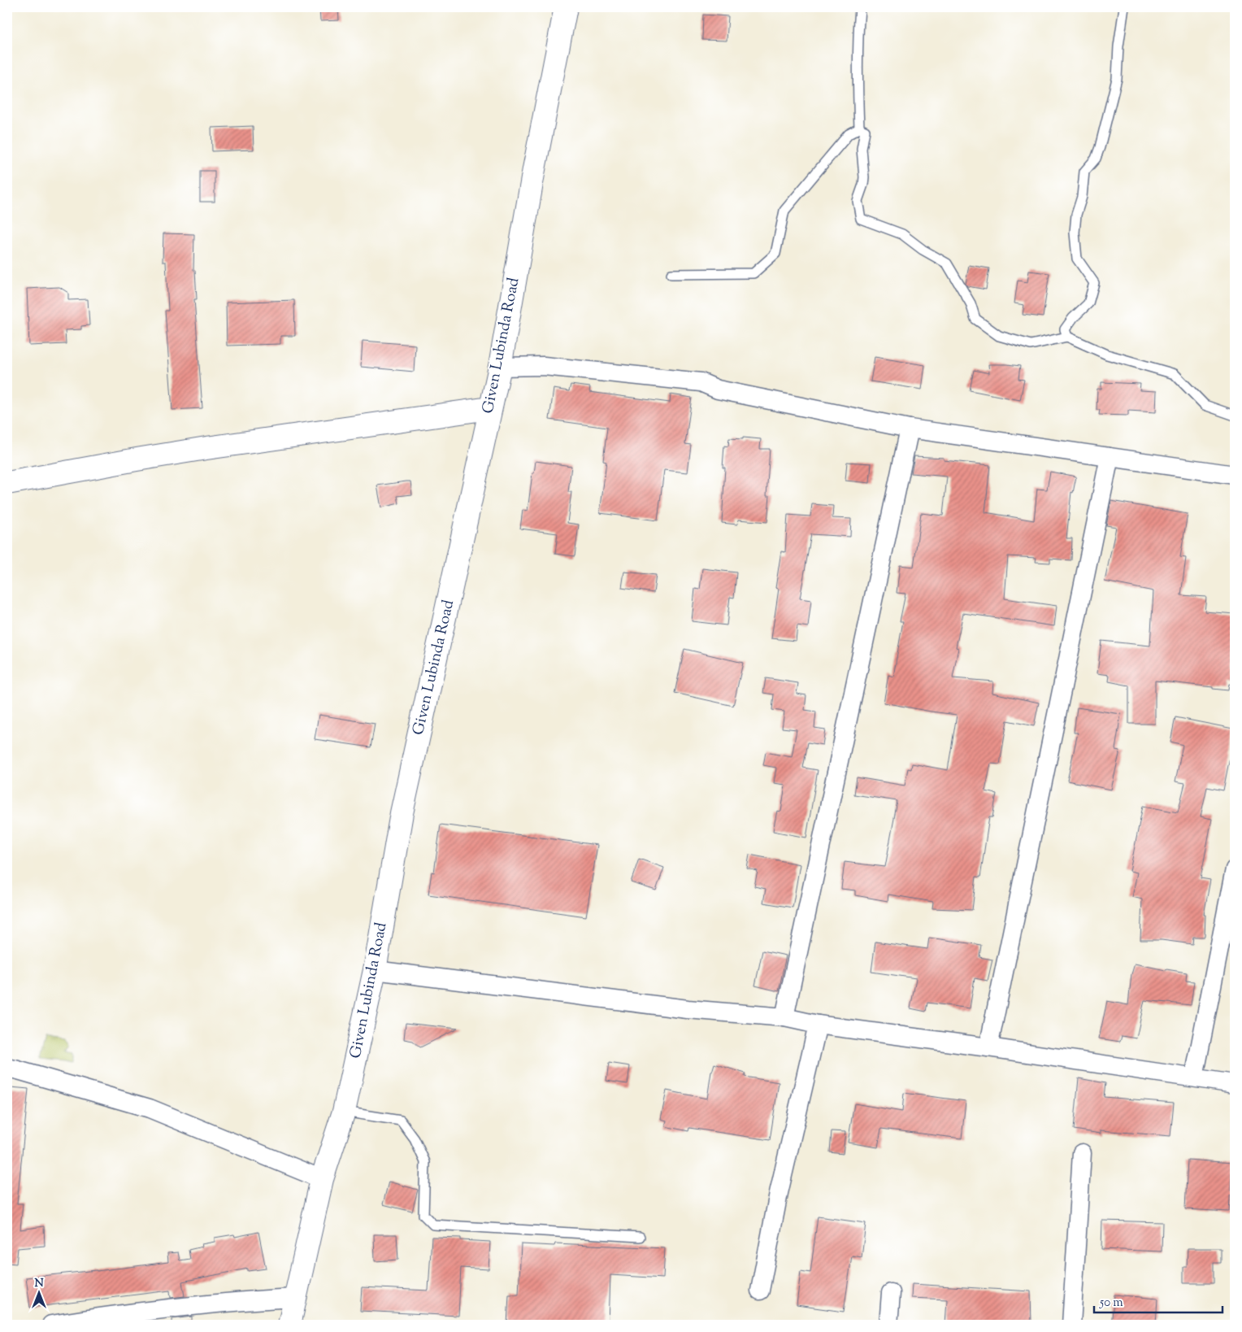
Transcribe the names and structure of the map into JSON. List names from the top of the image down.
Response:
{
  "streets": {
    "street": ["Given Lubinda Road"]
  },
  "scale_bar": "50 m",
  "north": "top"
}
